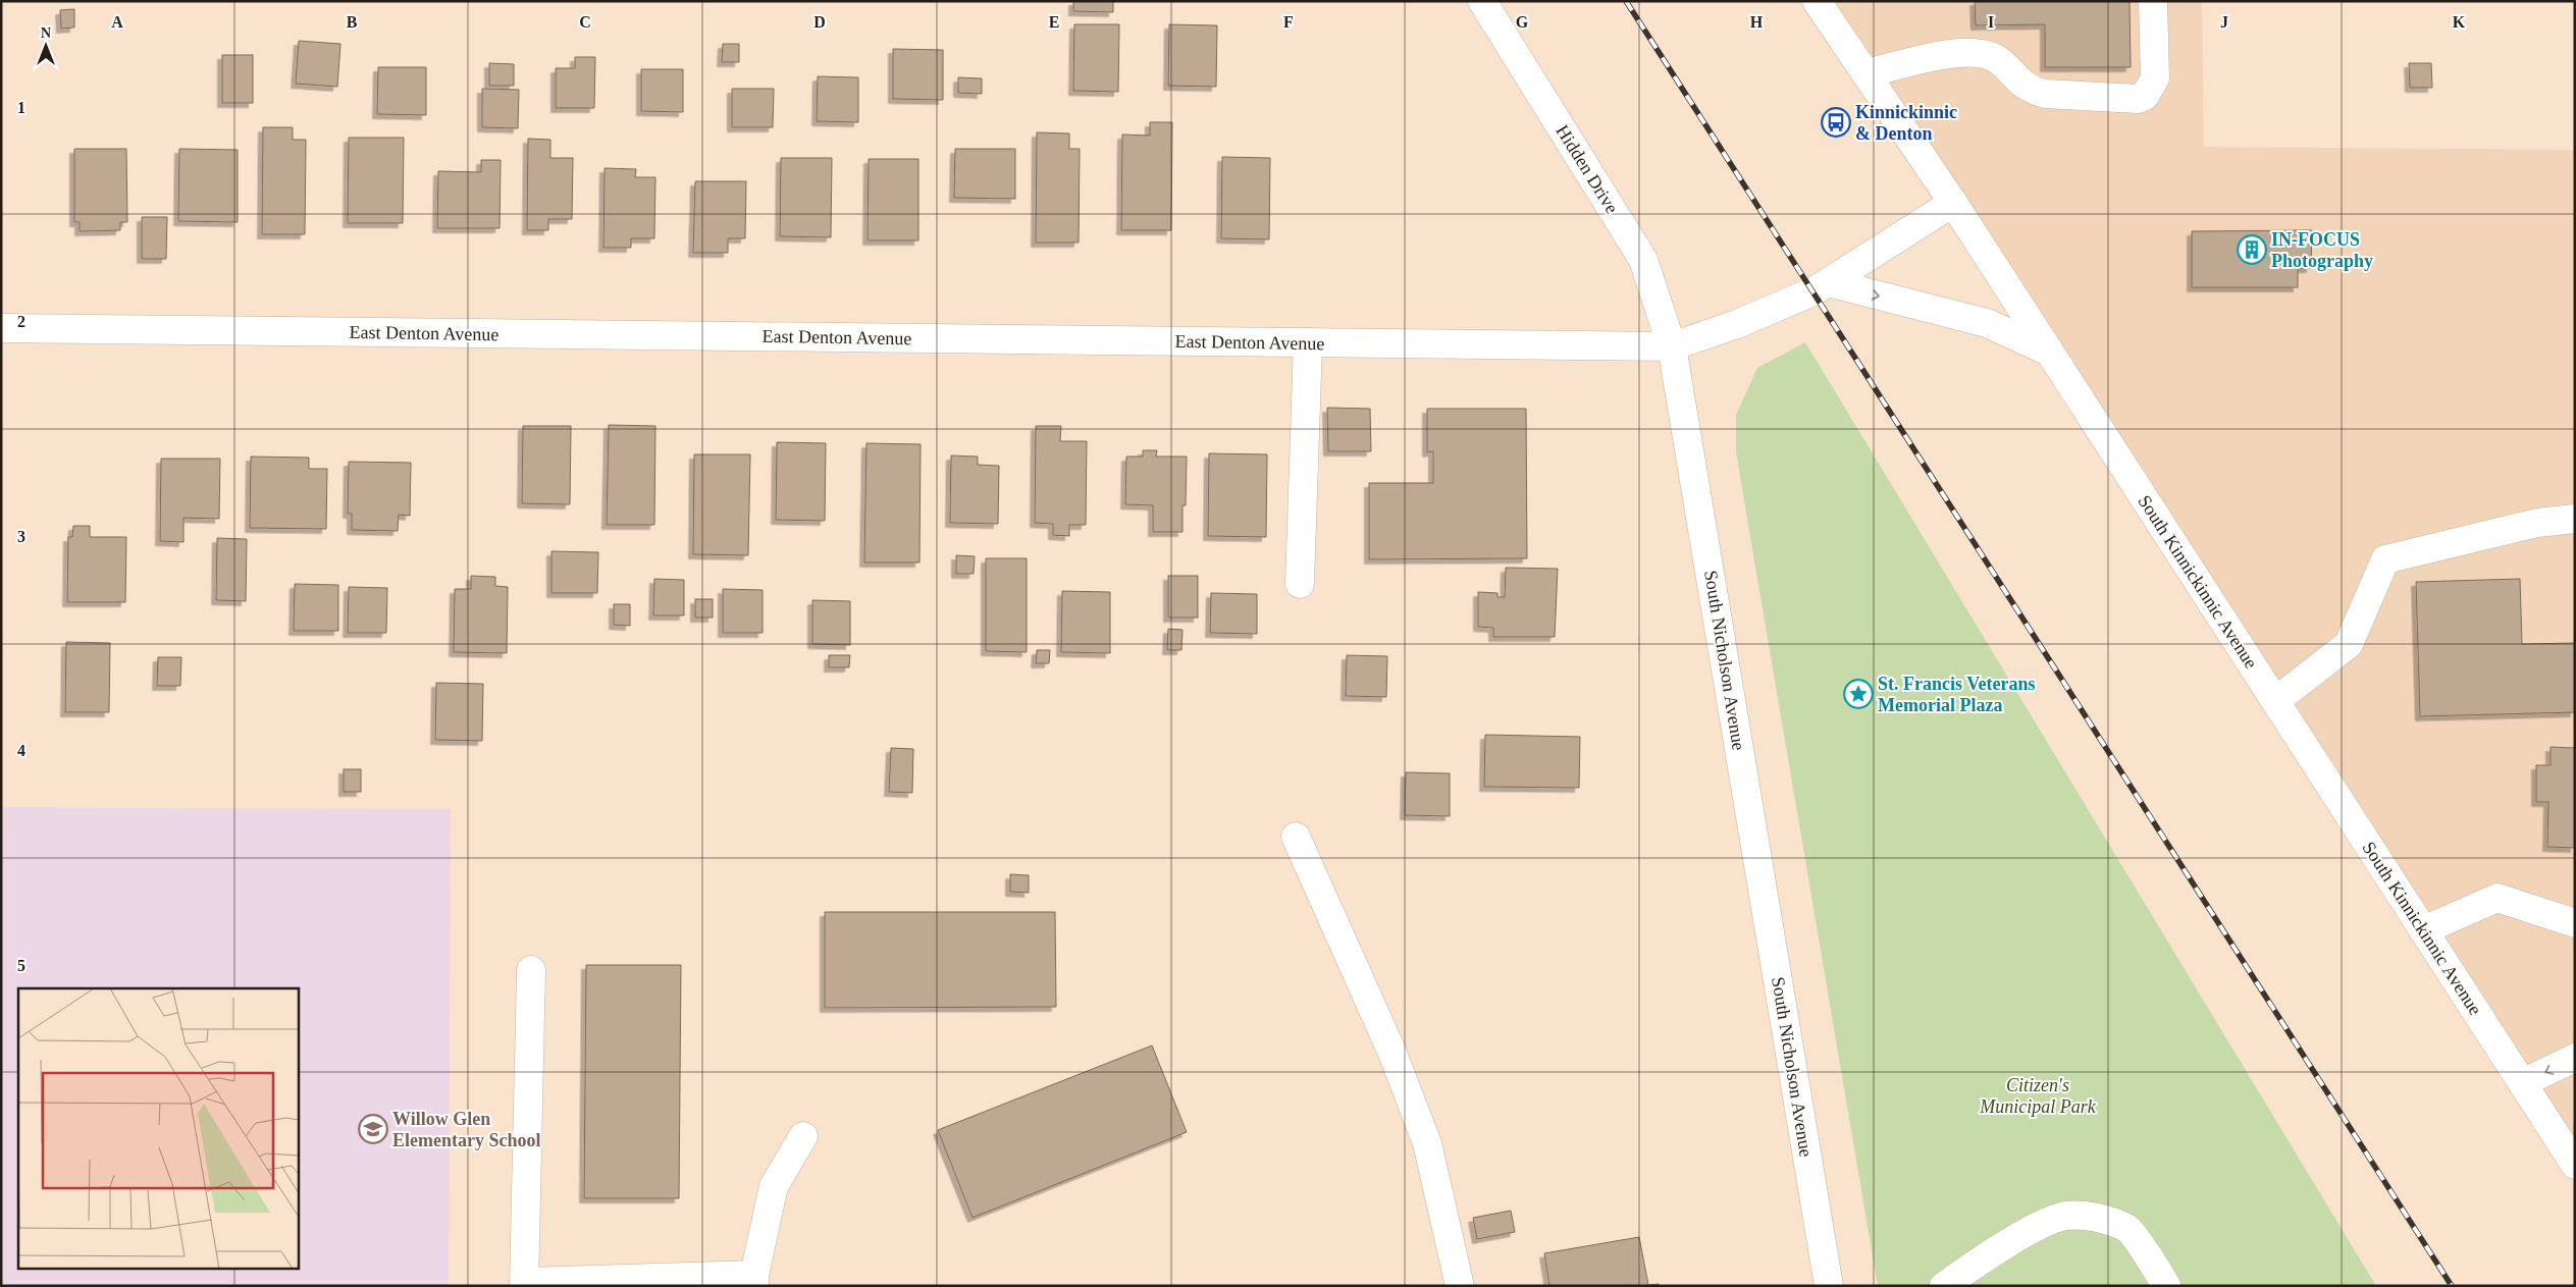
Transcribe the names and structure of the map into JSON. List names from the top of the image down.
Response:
{
  "streets": {
    "street": [
      "Hidden Drive",
      "East Denton Avenue",
      "South Kinnickinnic Avenue",
      "South Nicholson Avenue"
    ]
  },
  "crossings": [
    ["Hidden Drive", "East Denton Avenue"],
    ["Hidden Drive", "South Nicholson Avenue"],
    ["East Denton Avenue", "South Nicholson Avenue"]
  ],
  "parks": ["Citizen's Municipal Park"],
  "places": {
    "bus stop": ["Kinnickinnic & Denton"],
    "building": ["IN-FOCUS Photography"],
    "place": ["St. Francis Veterans Memorial Plaza"],
    "school or university": ["Willow Glen Elementary School"]
  },
  "north": "top",
  "grid": {
    "columns": [
      "A",
      "B",
      "C",
      "D",
      "E",
      "F",
      "G",
      "H",
      "I",
      "J",
      "K"
    ],
    "rows": [
      "1",
      "2",
      "3",
      "4",
      "5"
    ]
  }
}
